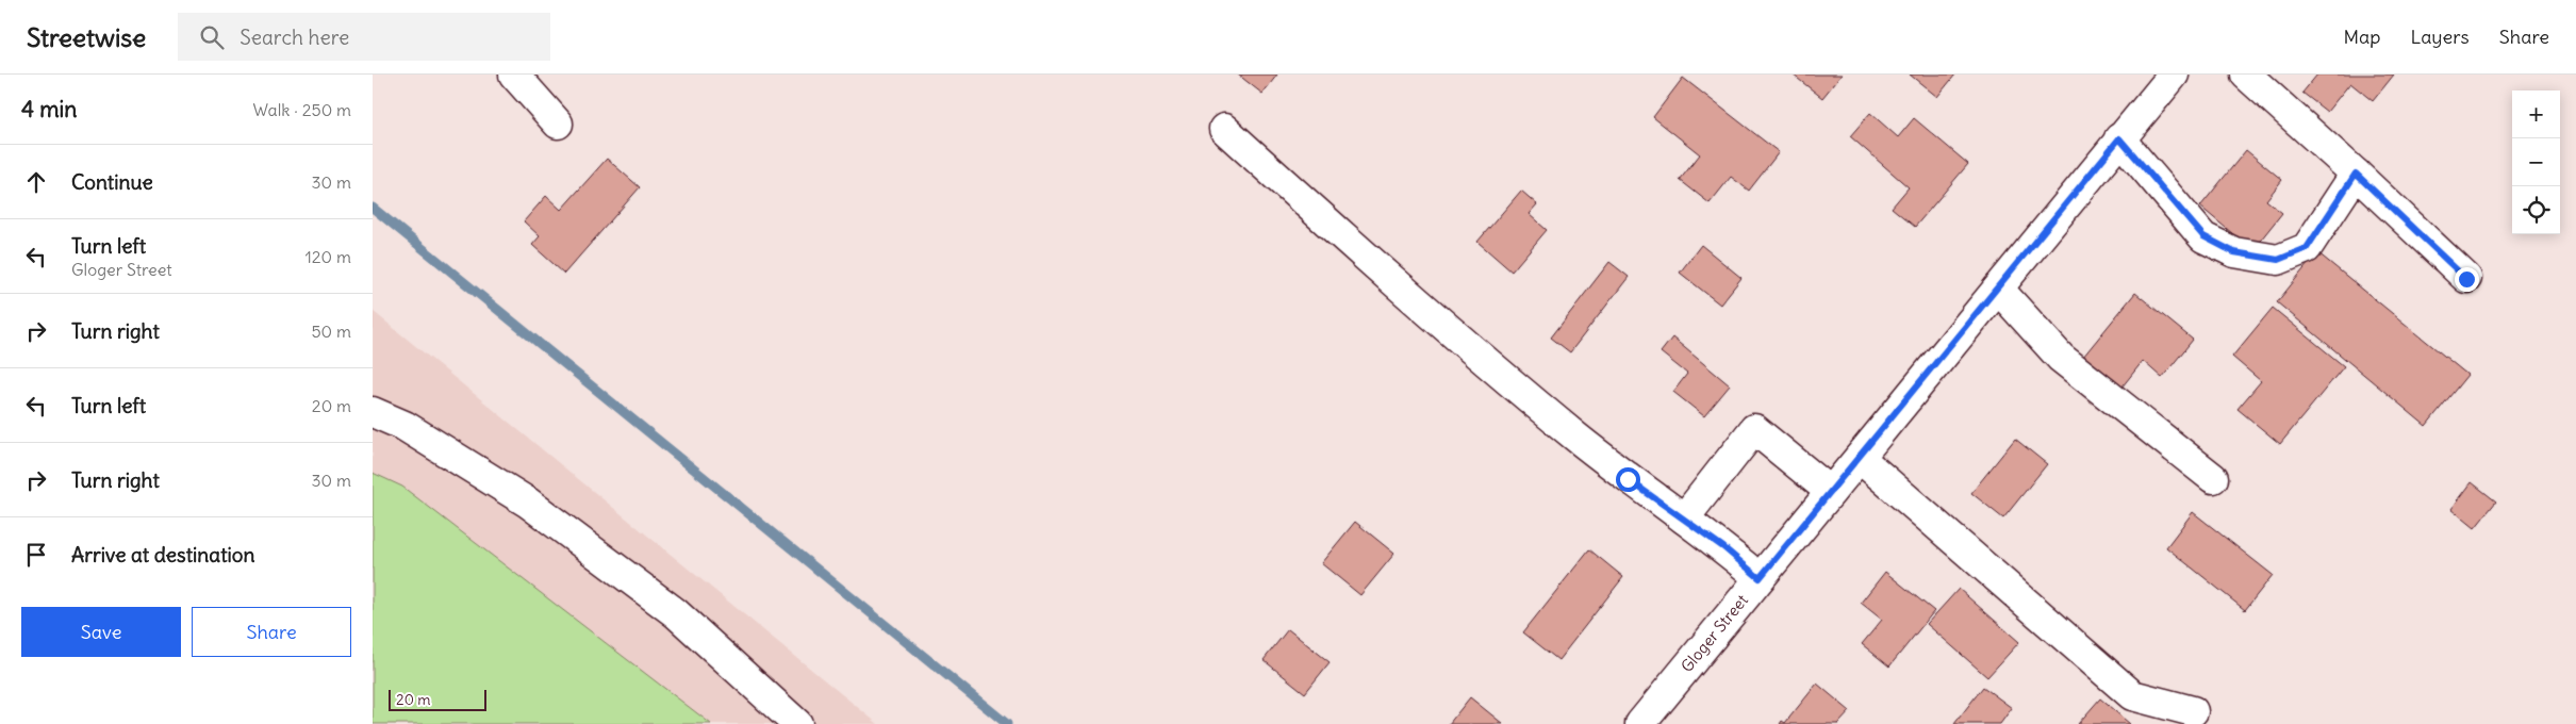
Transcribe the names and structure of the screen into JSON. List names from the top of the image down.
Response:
{
  "streets": {
    "street": ["Gloger Street"]
  },
  "scale_bar": "20 m",
  "page": {
    "header": "Streetwise",
    "search": "Search here",
    "nav": ["Map", "Layers", "Share"],
    "heading": ["4 min", "Walk · 250 m"],
    "map_buttons": ["+", "−"],
    "list": [
      ["Continue", "30 m"],
      ["Turn left", "Gloger Street", "120 m"],
      ["Turn right", "50 m"],
      ["Turn left", "20 m"],
      ["Turn right", "30 m"],
      "Arrive at destination"
    ],
    "buttons": ["Save", "Share"],
    "scale": "20 m"
  }
}
